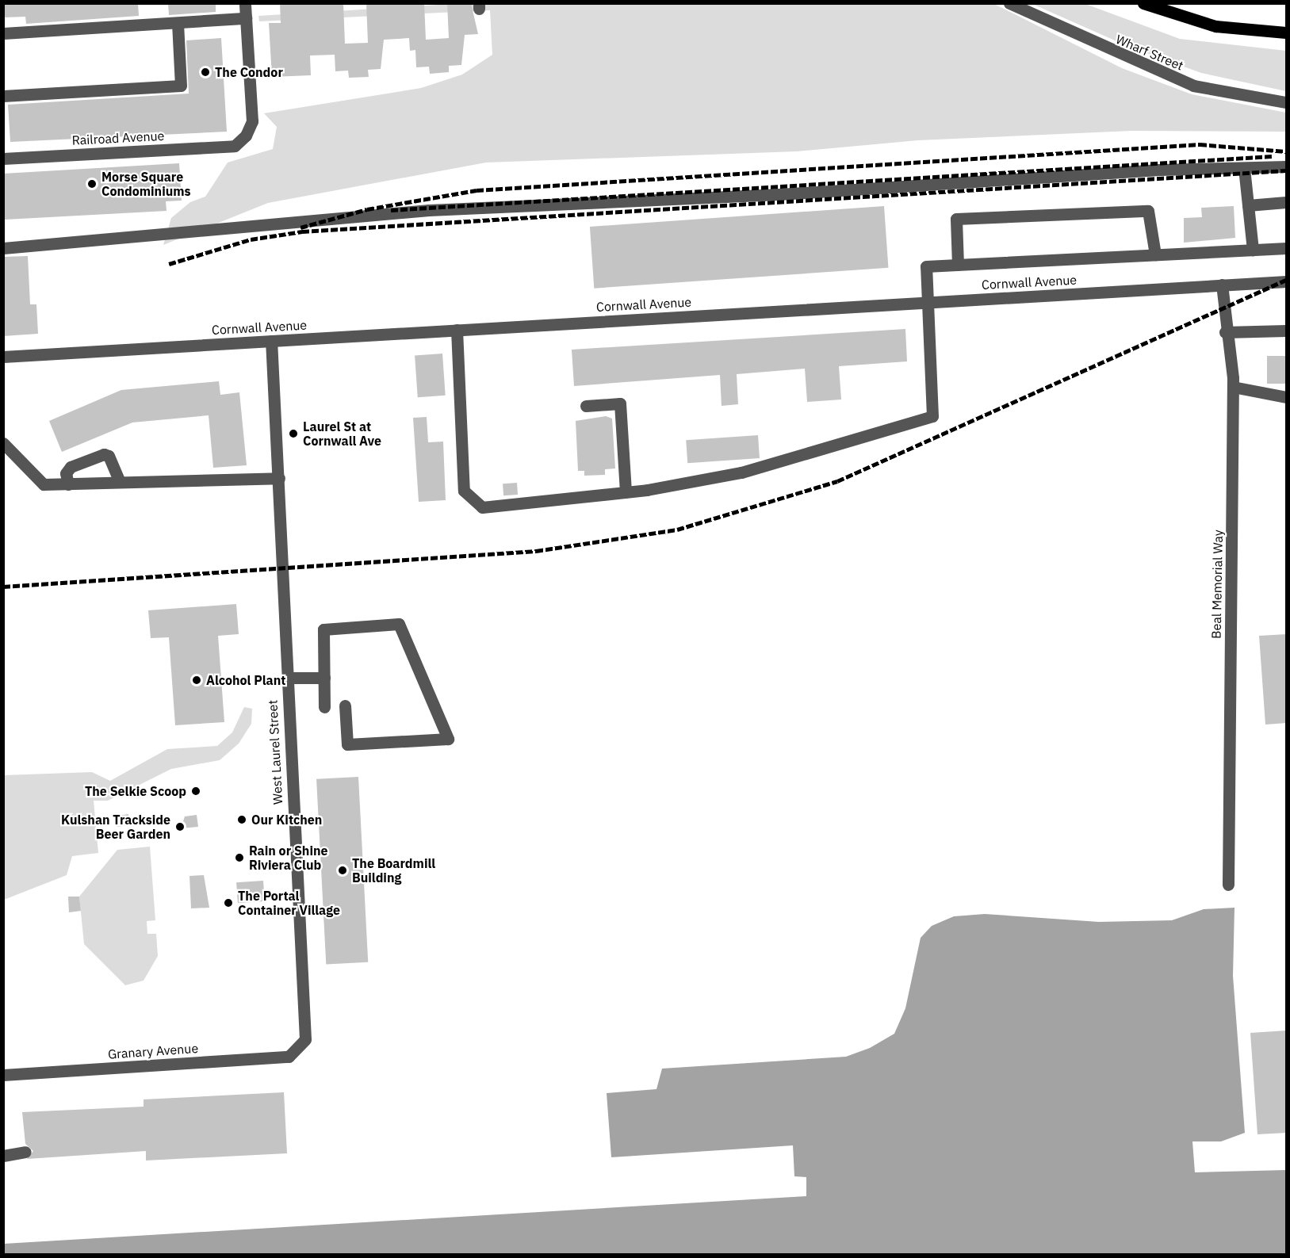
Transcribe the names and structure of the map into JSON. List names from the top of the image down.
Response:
{
  "streets": {
    "street": [
      "Wharf Street",
      "Railroad Avenue",
      "Cornwall Avenue",
      "Beal Memorial Way",
      "West Laurel Street",
      "Granary Avenue"
    ]
  },
  "crossings": [
    ["Cornwall Avenue", "Beal Memorial Way"],
    ["Cornwall Avenue", "West Laurel Street"],
    ["West Laurel Street", "Granary Avenue"]
  ],
  "places": [
    "The Condor",
    "Morse Square Condominiums",
    "Laurel St at Cornwall Ave",
    "Alcohol Plant",
    "The Selkie Scoop",
    "Our Kitchen",
    "Kulshan Trackside Beer Garden",
    "Rain or Shine Riviera Club",
    "The Boardmill Building",
    "The Portal Container Village"
  ]
}
